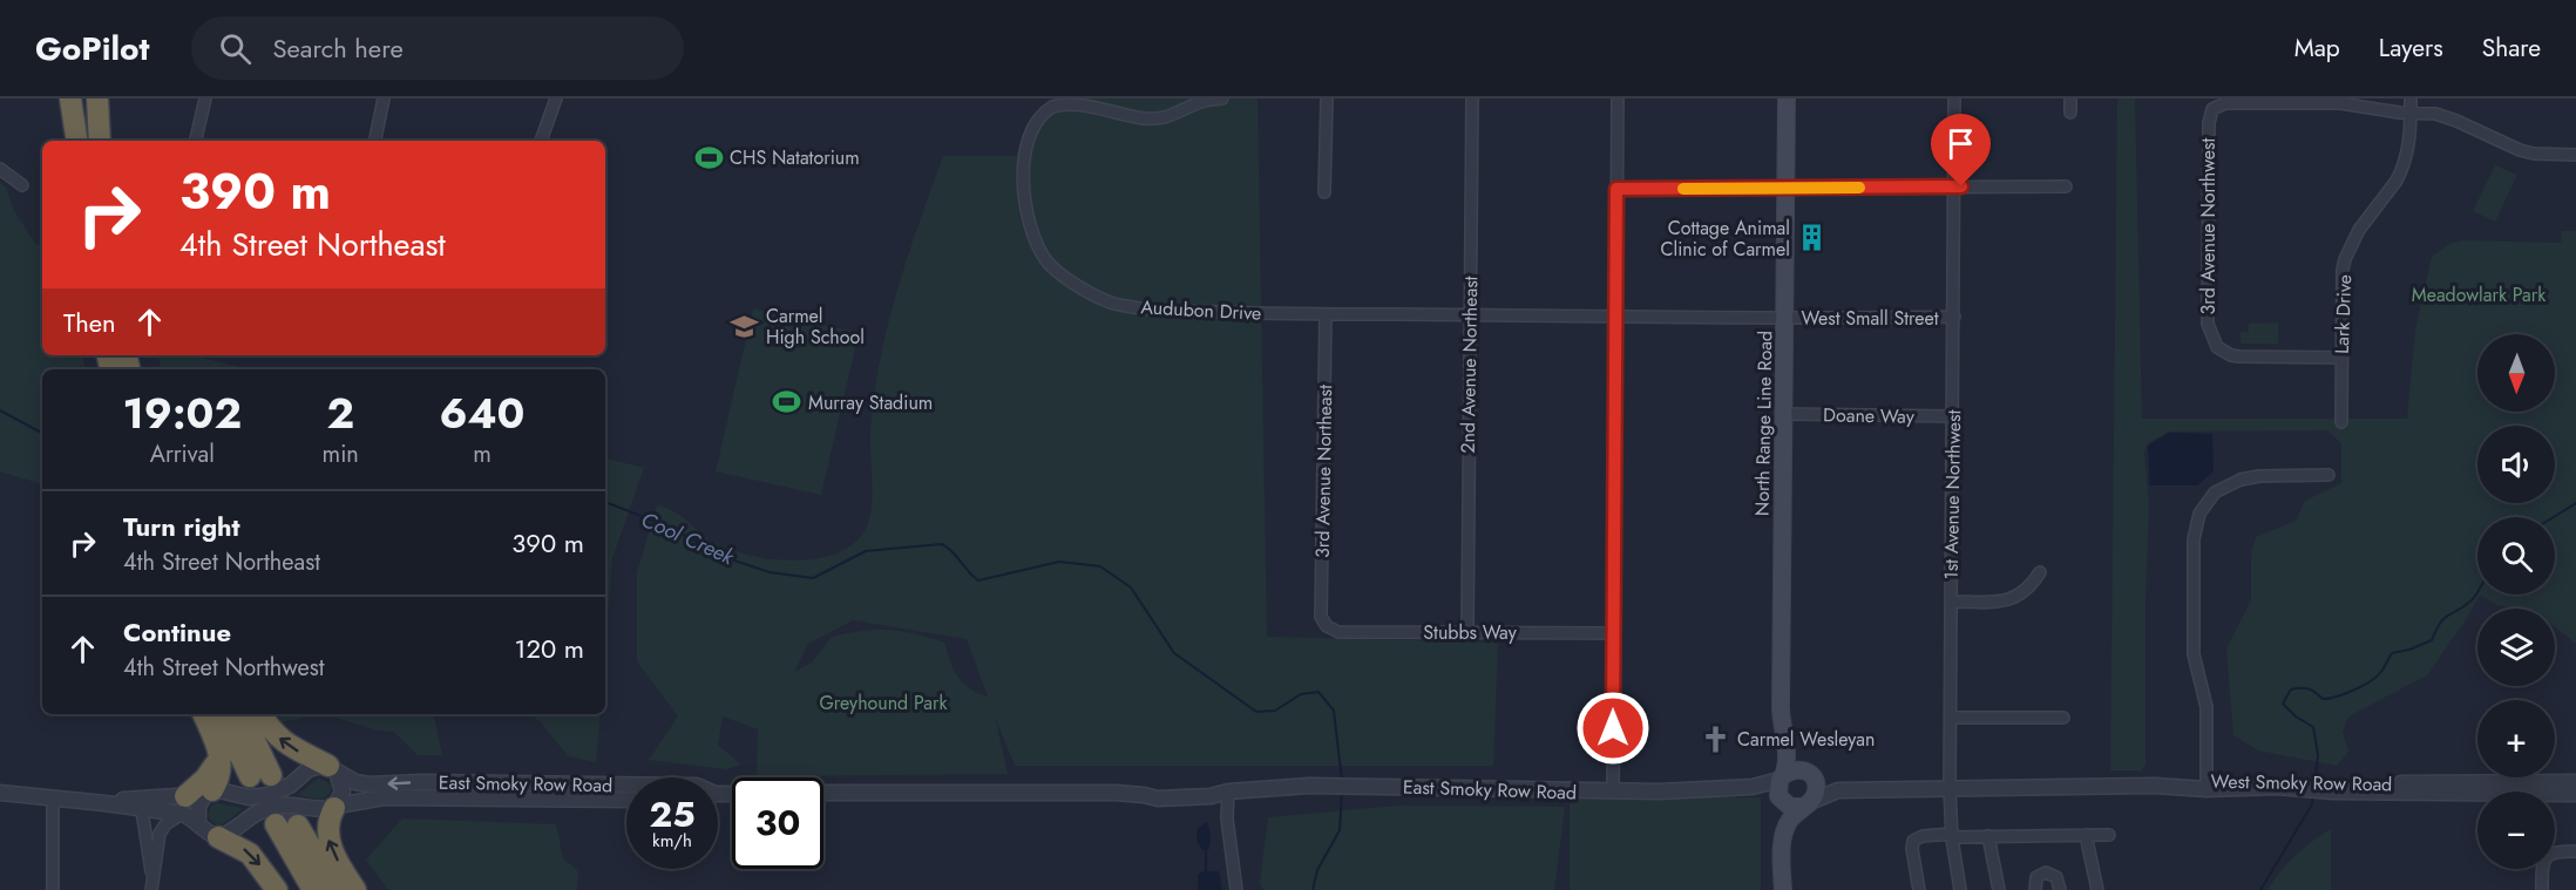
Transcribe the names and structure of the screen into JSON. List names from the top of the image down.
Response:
{
  "streets": {
    "main road": ["North Range Line Road"],
    "street": [
      "3rd Avenue Northwest",
      "Audubon Drive",
      "Lark Drive",
      "West Small Street",
      "2nd Avenue Northeast",
      "Doane Way",
      "3rd Avenue Northeast",
      "1st Avenue Northwest",
      "Stubbs Way",
      "West Smoky Row Road",
      "East Smoky Row Road"
    ]
  },
  "crossings": [
    ["3rd Avenue Northwest", "Lark Drive"],
    ["Audubon Drive", "West Small Street"],
    ["Audubon Drive", "2nd Avenue Northeast"],
    ["Audubon Drive", "3rd Avenue Northeast"],
    ["West Small Street", "North Range Line Road"],
    ["West Small Street", "1st Avenue Northwest"],
    ["2nd Avenue Northeast", "Stubbs Way"],
    ["Doane Way", "North Range Line Road"],
    ["Doane Way", "1st Avenue Northwest"],
    ["North Range Line Road", "West Smoky Row Road"],
    ["North Range Line Road", "East Smoky Row Road"],
    ["3rd Avenue Northeast", "Stubbs Way"],
    ["1st Avenue Northwest", "West Smoky Row Road"],
    ["West Smoky Row Road", "East Smoky Row Road"]
  ],
  "water": ["Cool Creek"],
  "parks": ["Meadowlark Park", "Greyhound Park"],
  "places": {
    "sports": ["CHS Natatorium", "Murray Stadium"],
    "building": ["Cottage Animal Clinic of Carmel"],
    "school or university": ["Carmel High School"],
    "church": ["Carmel Wesleyan"]
  },
  "north": "bottom",
  "page": {
    "header": "GoPilot",
    "search": "Search here",
    "nav": ["Map", "Layers", "Share"],
    "turn": ["390 m", "4th Street Northeast"],
    "then": "Then",
    "map_buttons": ["+", "−"],
    "eta": [
      "19:02",
      "Arrival",
      "2",
      "min",
      "640",
      "m"
    ],
    "list": [
      {
        "name": "Turn right",
        "note": "4th Street Northeast",
        "value": "390 m"
      },
      {
        "name": "Continue",
        "note": "4th Street Northwest",
        "value": "120 m"
      }
    ],
    "speed": "25 km/h",
    "limit": "30"
  }
}
